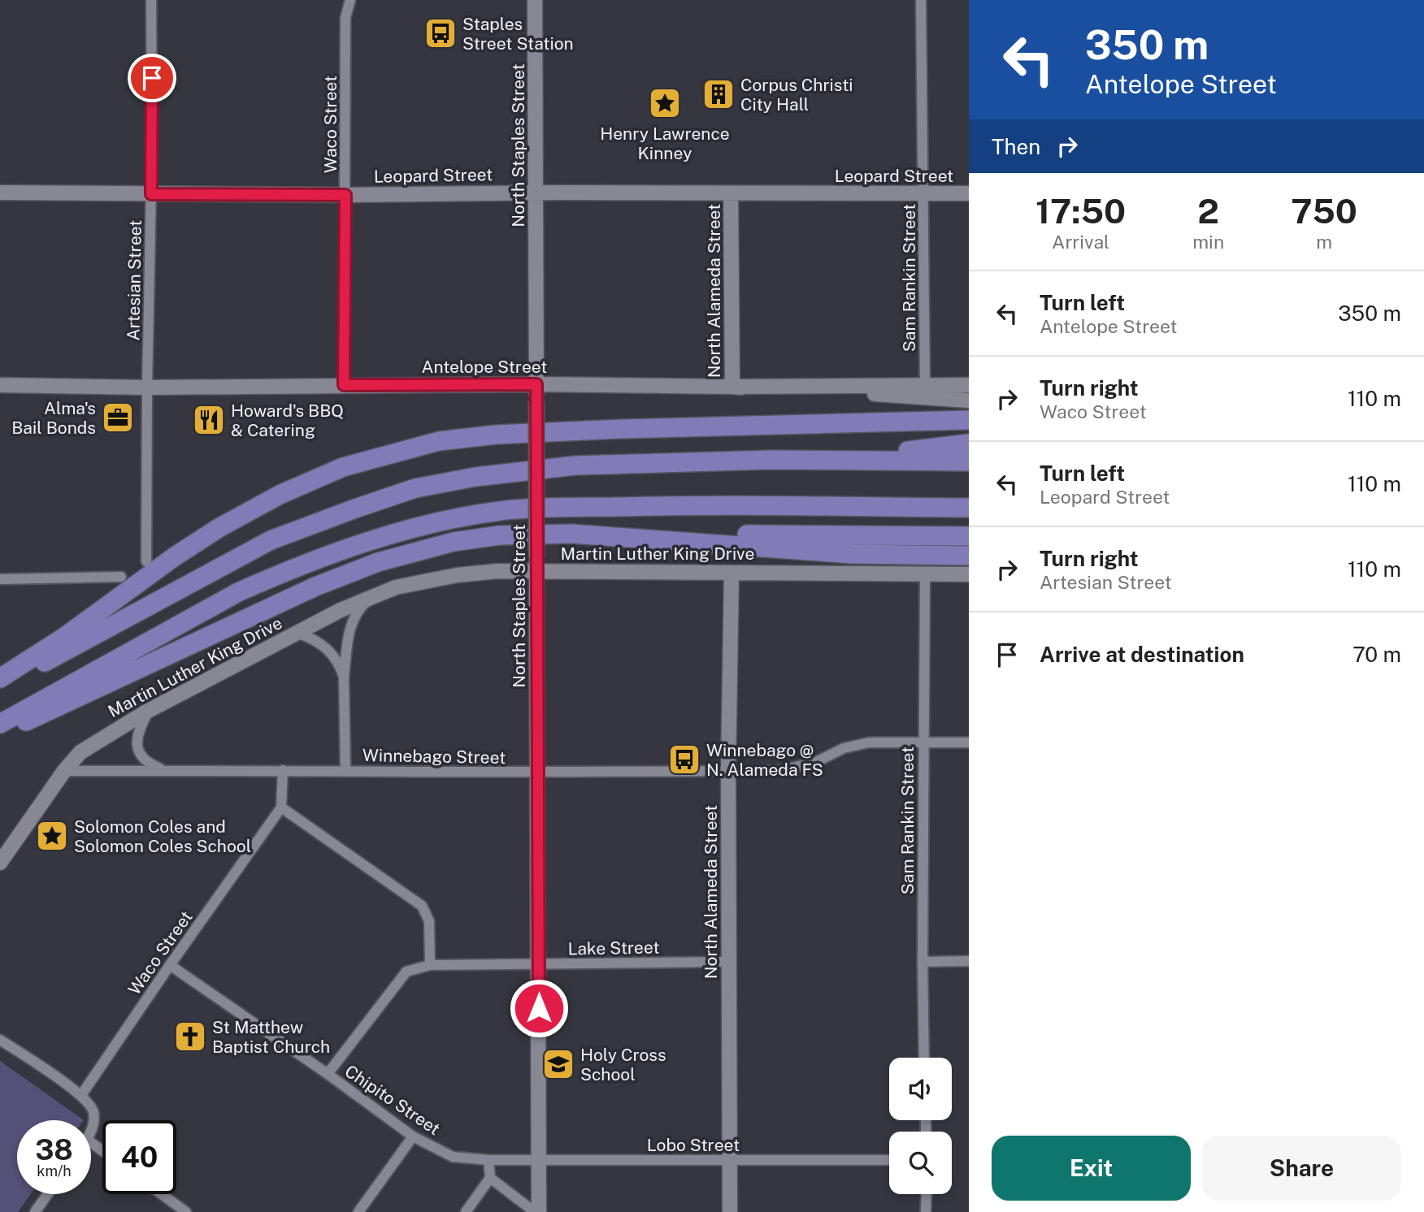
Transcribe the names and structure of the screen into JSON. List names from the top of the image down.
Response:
{
  "streets": {
    "main road": [
      "North Staples Street",
      "Leopard Street",
      "North Alameda Street",
      "Antelope Street",
      "Martin Luther King Drive"
    ],
    "street": [
      "Waco Street",
      "Sam Rankin Street",
      "Artesian Street",
      "Winnebago Street",
      "Lake Street",
      "Chipito Street",
      "Lobo Street"
    ]
  },
  "crossings": [
    ["Waco Street", "Leopard Street"],
    ["Waco Street", "Antelope Street"],
    ["Waco Street", "Chipito Street"],
    ["North Staples Street", "Leopard Street"],
    ["North Staples Street", "Antelope Street"],
    ["North Staples Street", "Martin Luther King Drive"],
    ["North Staples Street", "Winnebago Street"],
    ["North Staples Street", "Lake Street"],
    ["North Staples Street", "Lobo Street"],
    ["Leopard Street", "Sam Rankin Street"],
    ["Leopard Street", "Artesian Street"],
    ["Leopard Street", "North Alameda Street"],
    ["Sam Rankin Street", "Antelope Street"],
    ["Sam Rankin Street", "Martin Luther King Drive"],
    ["Sam Rankin Street", "Winnebago Street"],
    ["Artesian Street", "Antelope Street"],
    ["North Alameda Street", "Antelope Street"],
    ["North Alameda Street", "Martin Luther King Drive"],
    ["North Alameda Street", "Winnebago Street"],
    ["North Alameda Street", "Lake Street"],
    ["North Alameda Street", "Lobo Street"],
    ["Martin Luther King Drive", "Winnebago Street"],
    ["Lake Street", "Chipito Street"],
    ["Chipito Street", "Lobo Street"]
  ],
  "places": {
    "bus stop": ["Staples Street Station", "Winnebago @ N. Alameda FS"],
    "building": ["Corpus Christi City Hall"],
    "place": ["Henry Lawrence Kinney", "Solomon Coles and Solomon Coles School"],
    "office": ["Alma's Bail Bonds"],
    "restaurant": ["Howard's BBQ & Catering"],
    "church": ["St Matthew Baptist Church"],
    "school or university": ["Holy Cross School"]
  },
  "page": {
    "turn": ["350 m", "Antelope Street"],
    "then": "Then",
    "eta": [
      "17:50",
      "Arrival",
      "2",
      "min",
      "750",
      "m"
    ],
    "list": [
      {
        "name": "Turn left",
        "note": "Antelope Street",
        "value": "350 m"
      },
      {
        "name": "Turn right",
        "note": "Waco Street",
        "value": "110 m"
      },
      {
        "name": "Turn left",
        "note": "Leopard Street",
        "value": "110 m"
      },
      {
        "name": "Turn right",
        "note": "Artesian Street",
        "value": "110 m"
      },
      {
        "name": "Arrive at destination",
        "value": "70 m"
      }
    ],
    "speed": "38 km/h",
    "limit": "40",
    "buttons": ["Exit", "Share"]
  }
}
